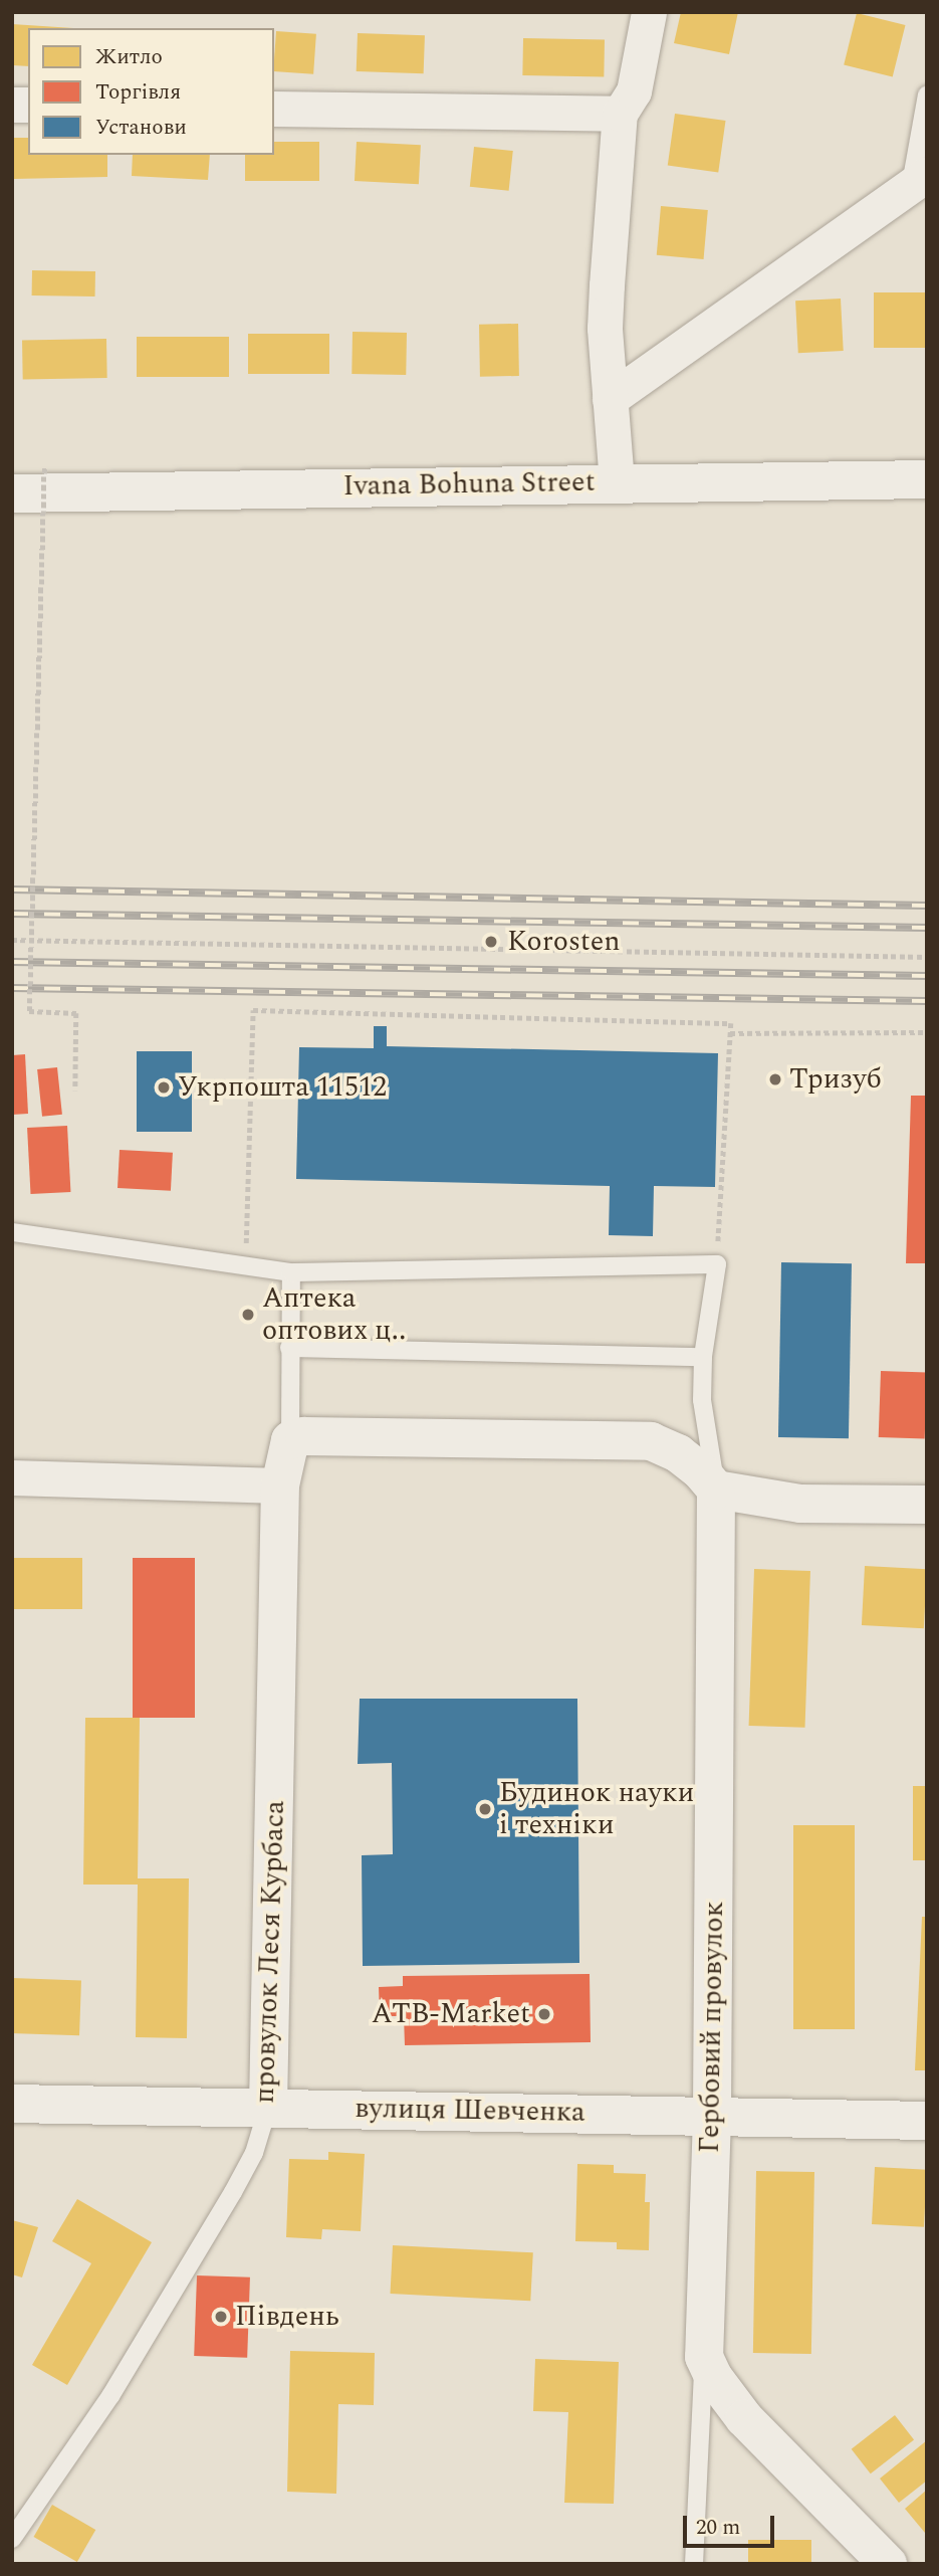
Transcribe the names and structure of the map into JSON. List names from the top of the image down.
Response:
{
  "streets": {
    "street": [
      "Ivana Bohuna Street",
      "провулок Леся Курбаса",
      "Гербовий провулок",
      "вулиця Шевченка"
    ]
  },
  "crossings": [
    ["провулок Леся Курбаса", "вулиця Шевченка"],
    ["Гербовий провулок", "вулиця Шевченка"]
  ],
  "places": [
    "Korosten",
    "Тризуб",
    "Укрпошта 11512",
    "Аптека оптових ц‥",
    "Будинок науки і техніки",
    "ATB-Market",
    "Південь"
  ],
  "legend": ["Житло", "Торгівля", "Установи"],
  "scale_bar": "20 m"
}
